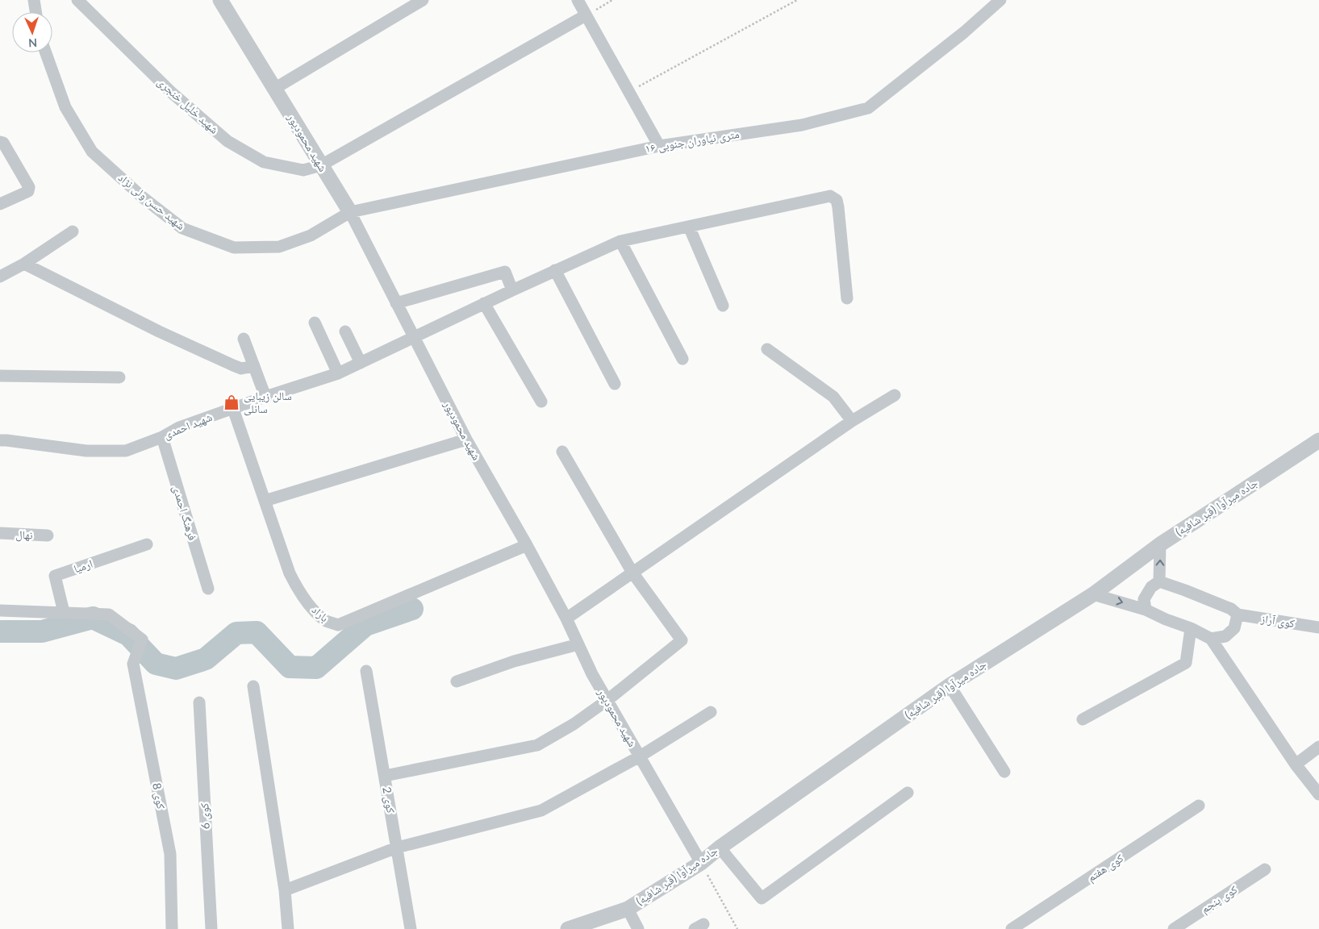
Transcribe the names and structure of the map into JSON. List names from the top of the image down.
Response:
{
  "streets": {
    "street": [
      "شهید خلیل خنجری",
      "۱۶ متری نیاوران جنوبی",
      "شهید محمودپور",
      "شهید حسن ولی نژاد",
      "شهید احمدی",
      "جاده میرآوا (قبر شافیه)",
      "فرهنگ احمدی",
      "نهال",
      "ارمیا",
      "باراد",
      "کوی آراز",
      "کوی 8",
      "کوی 2",
      "کوی 6",
      "کوی هفتم",
      "کوی پنجم"
    ]
  },
  "crossings": [
    ["شهید خلیل خنجری", "شهید محمودپور"],
    ["۱۶ متری نیاوران جنوبی", "شهید محمودپور"],
    ["۱۶ متری نیاوران جنوبی", "شهید حسن ولی نژاد"],
    ["شهید محمودپور", "شهید حسن ولی نژاد"],
    ["شهید محمودپور", "شهید احمدی"],
    ["شهید محمودپور", "جاده میرآوا (قبر شافیه)"],
    ["شهید محمودپور", "باراد"],
    ["شهید احمدی", "فرهنگ احمدی"],
    ["شهید احمدی", "باراد"],
    ["ارمیا", "کوی 8"]
  ],
  "places": {
    "shop": ["سالن زیبایی سانلی"]
  },
  "north": "bottom"
}
